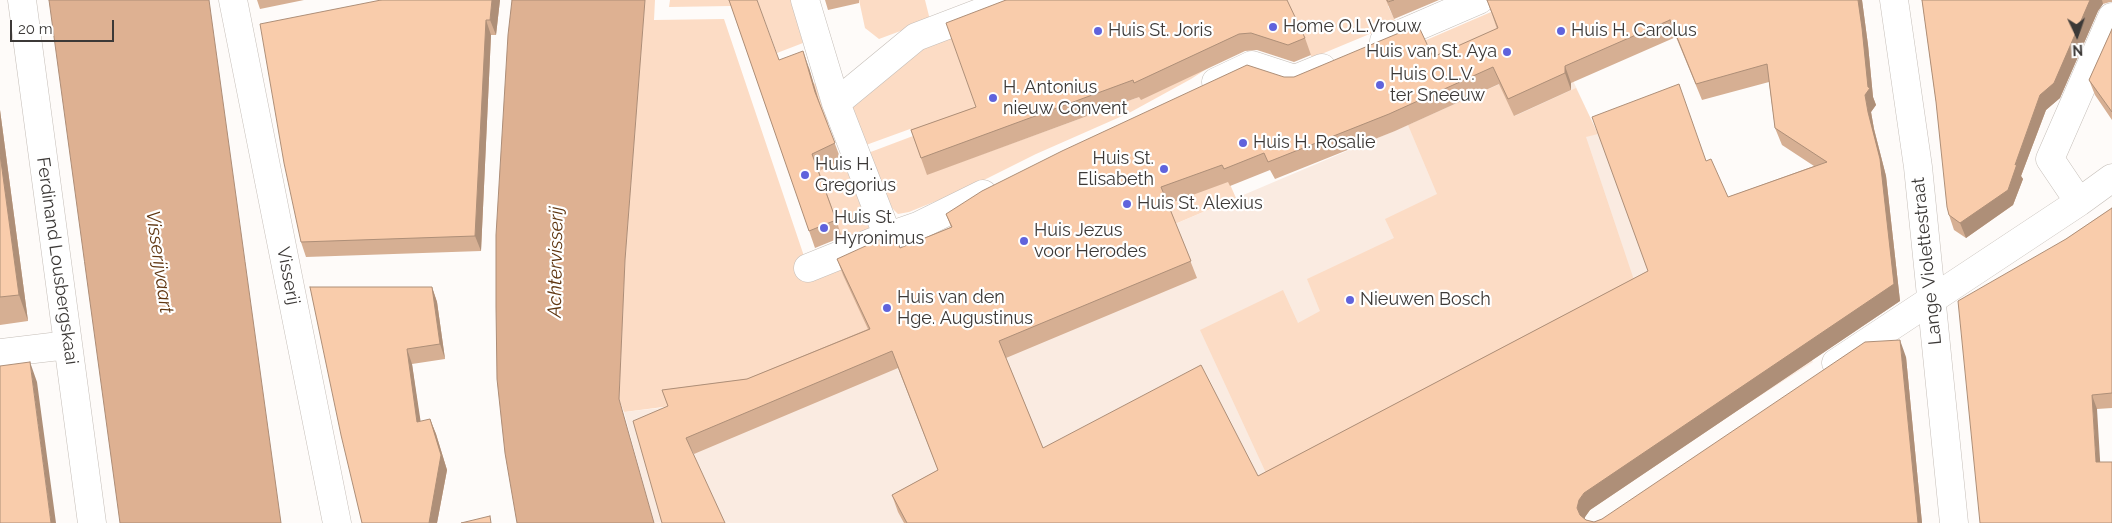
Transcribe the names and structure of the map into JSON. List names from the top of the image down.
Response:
{
  "streets": {
    "street": ["Ferdinand Lousbergskaai", "Lange Violettestraat", "Visserij"]
  },
  "water": ["Visserijvaart", "Achtervisserij"],
  "places": [
    "Home O.L.Vrouw",
    "Huis St. Joris",
    "Huis H. Carolus",
    "Huis van St. Aya",
    "Huis O.L.V. ter Sneeuw",
    "H. Antonius nieuw Convent",
    "Huis H. Rosalie",
    "Huis St. Elisabeth",
    "Huis H. Gregorius",
    "Huis St. Alexius",
    "Huis St. Hyronimus",
    "Huis Jezus voor Herodes",
    "Nieuwen Bosch",
    "Huis van den Hge. Augustinus"
  ],
  "scale_bar": "20 m",
  "north": "bottom"
}
